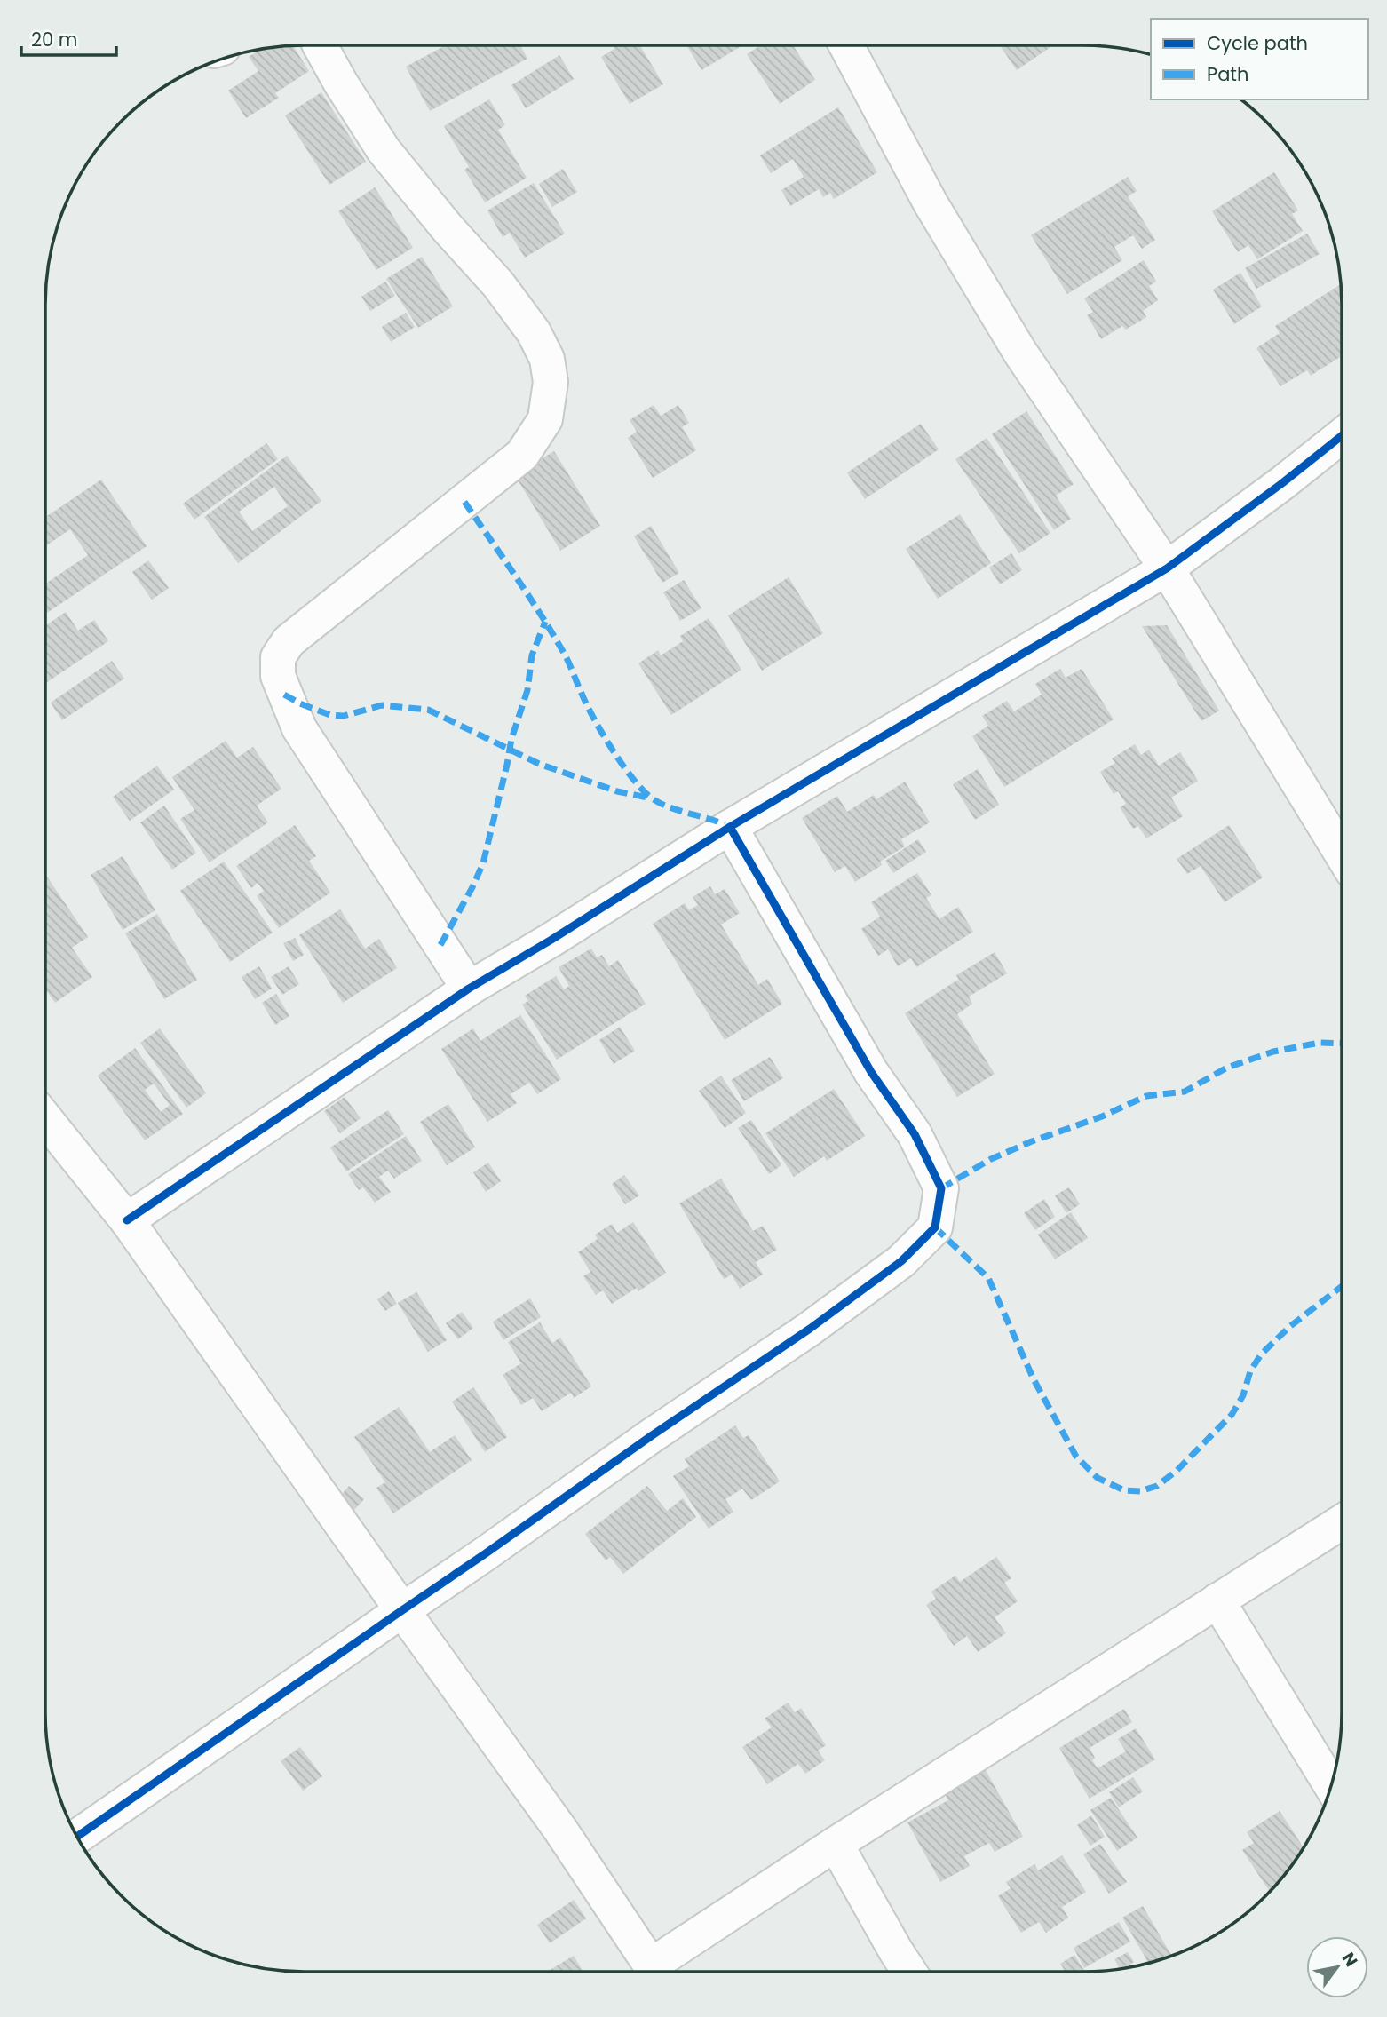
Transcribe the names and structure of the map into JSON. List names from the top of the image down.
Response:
{
  "legend": ["Cycle path", "Path"],
  "scale_bar": "20 m",
  "north": "top right"
}
